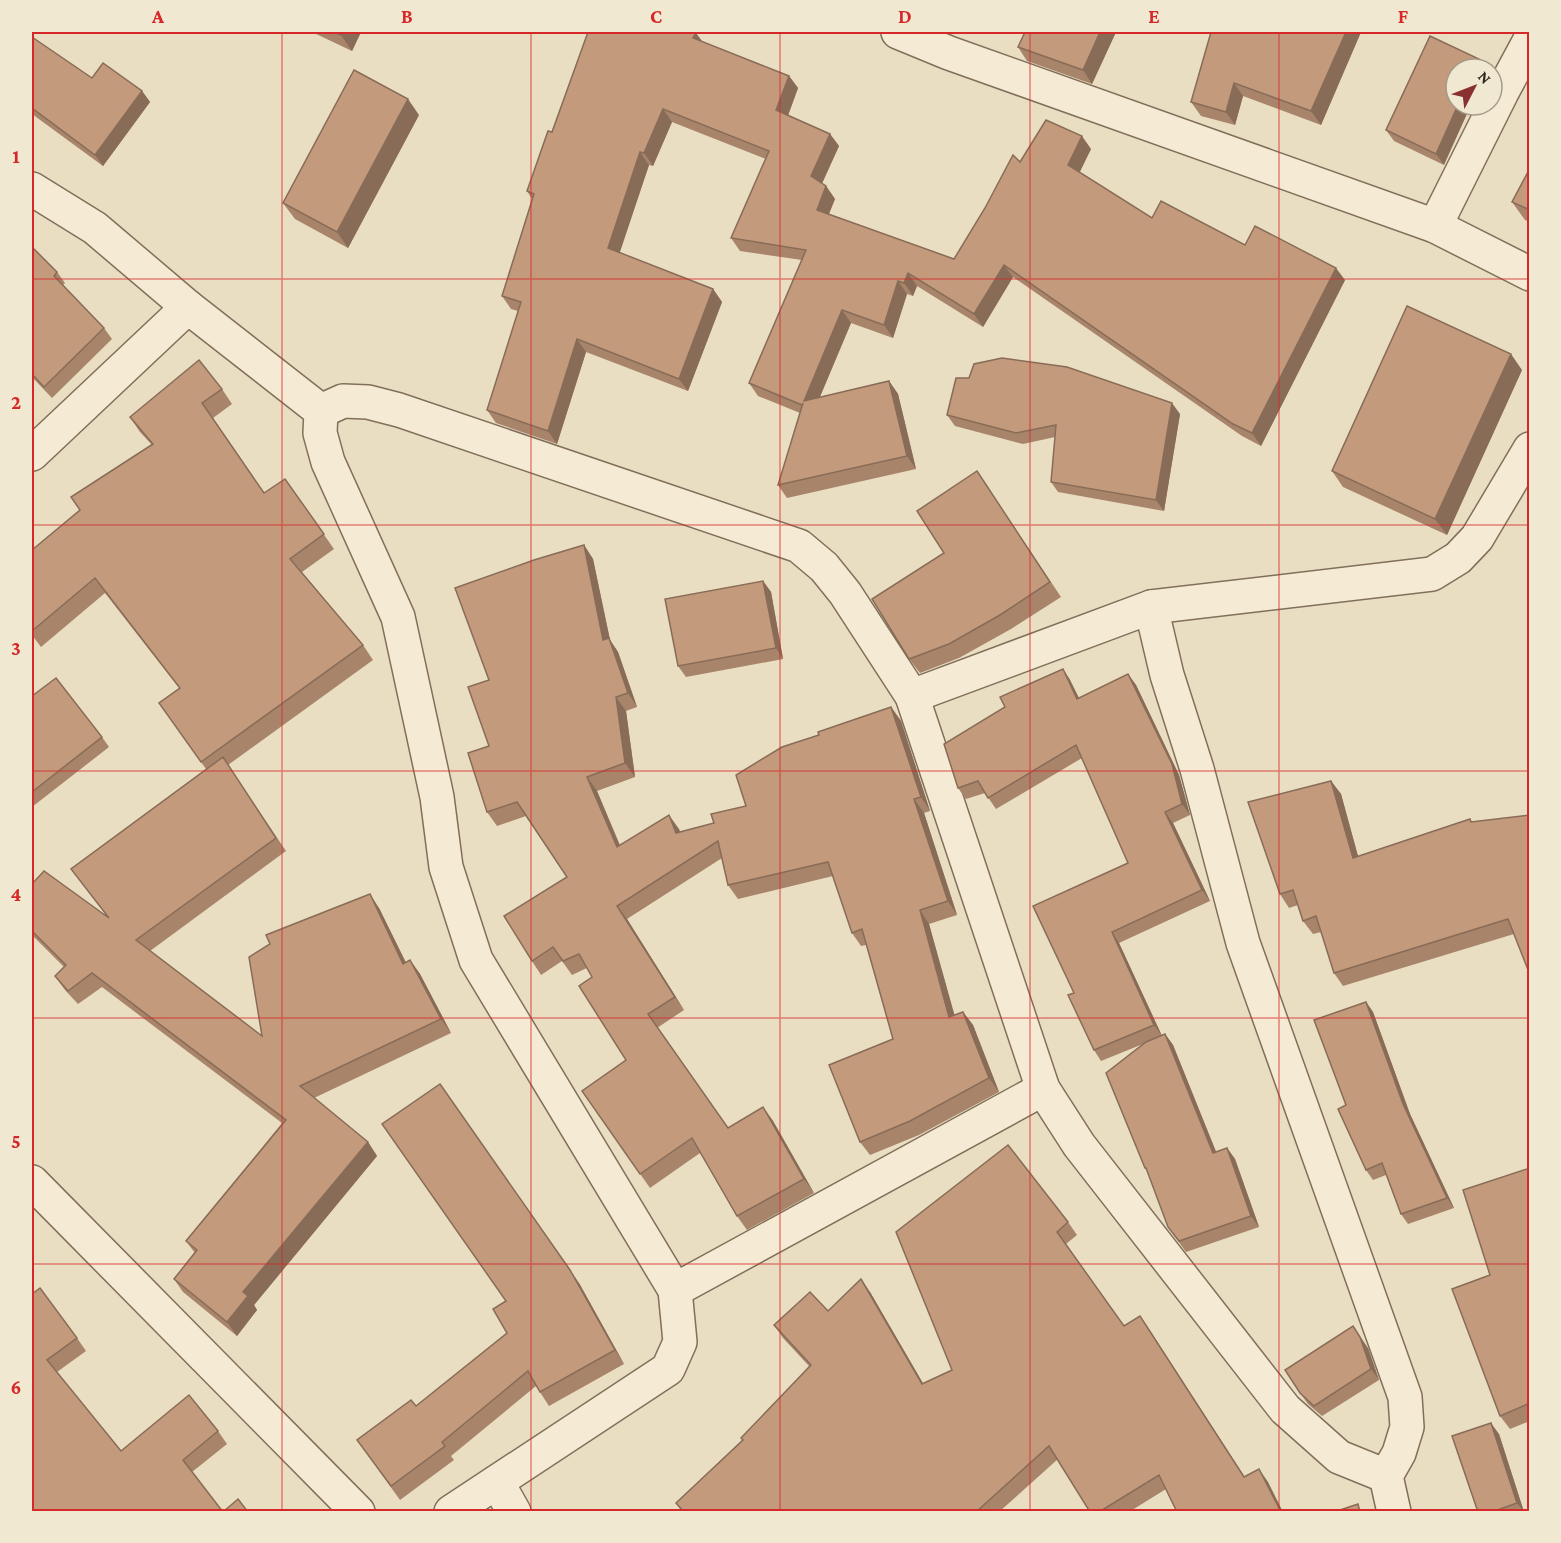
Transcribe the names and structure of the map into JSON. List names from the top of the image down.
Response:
{
  "north": "top right",
  "grid": {
    "columns": [
      "A",
      "B",
      "C",
      "D",
      "E",
      "F"
    ],
    "rows": [
      "1",
      "2",
      "3",
      "4",
      "5",
      "6"
    ]
  }
}
